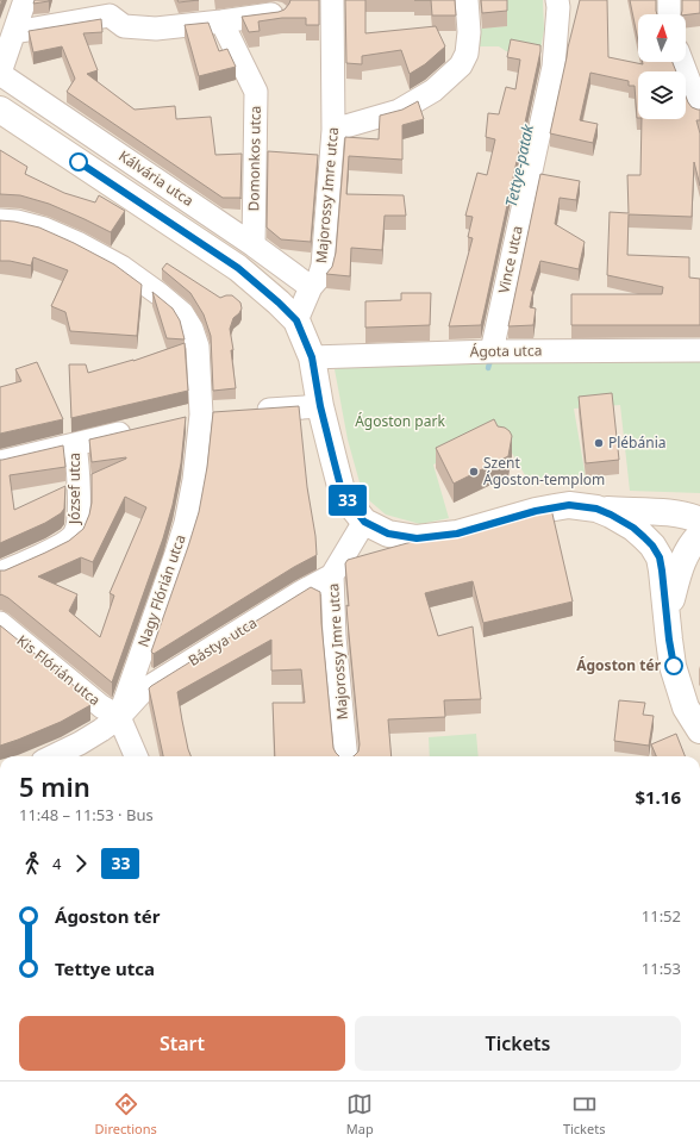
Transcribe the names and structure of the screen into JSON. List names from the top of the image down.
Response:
{
  "streets": {
    "street": [
      "Domonkos utca",
      "Kálvária utca",
      "Majorossy Imre utca",
      "Vince utca",
      "Ágota utca",
      "József utca",
      "Nagy Flórián utca",
      "Bástya utca",
      "Kis Flórián utca"
    ]
  },
  "crossings": [
    ["Domonkos utca", "Kálvária utca"],
    ["Kálvária utca", "Majorossy Imre utca"],
    ["Majorossy Imre utca", "Bástya utca"],
    ["Vince utca", "Ágota utca"],
    ["Nagy Flórián utca", "Bástya utca"],
    ["Nagy Flórián utca", "Kis Flórián utca"],
    ["Bástya utca", "Kis Flórián utca"]
  ],
  "water": ["Tettye-patak"],
  "parks": ["Ágoston park"],
  "places": ["Plébánia", "Szent Ágoston-templom", "Ágoston tér"],
  "lines": ["bus line 33"],
  "north": "top",
  "page": {
    "on_map": "33",
    "heading": ["5 min", "11:48 – 11:53 · Bus", "$1.16"],
    "legs": ["4", "33"],
    "list": [
      {
        "name": "Ágoston tér",
        "value": "11:52"
      },
      {
        "name": "Tettye utca",
        "value": "11:53"
      }
    ],
    "buttons": ["Start", "Tickets"],
    "tabs": ["Directions", "Map", "Tickets"]
  }
}
